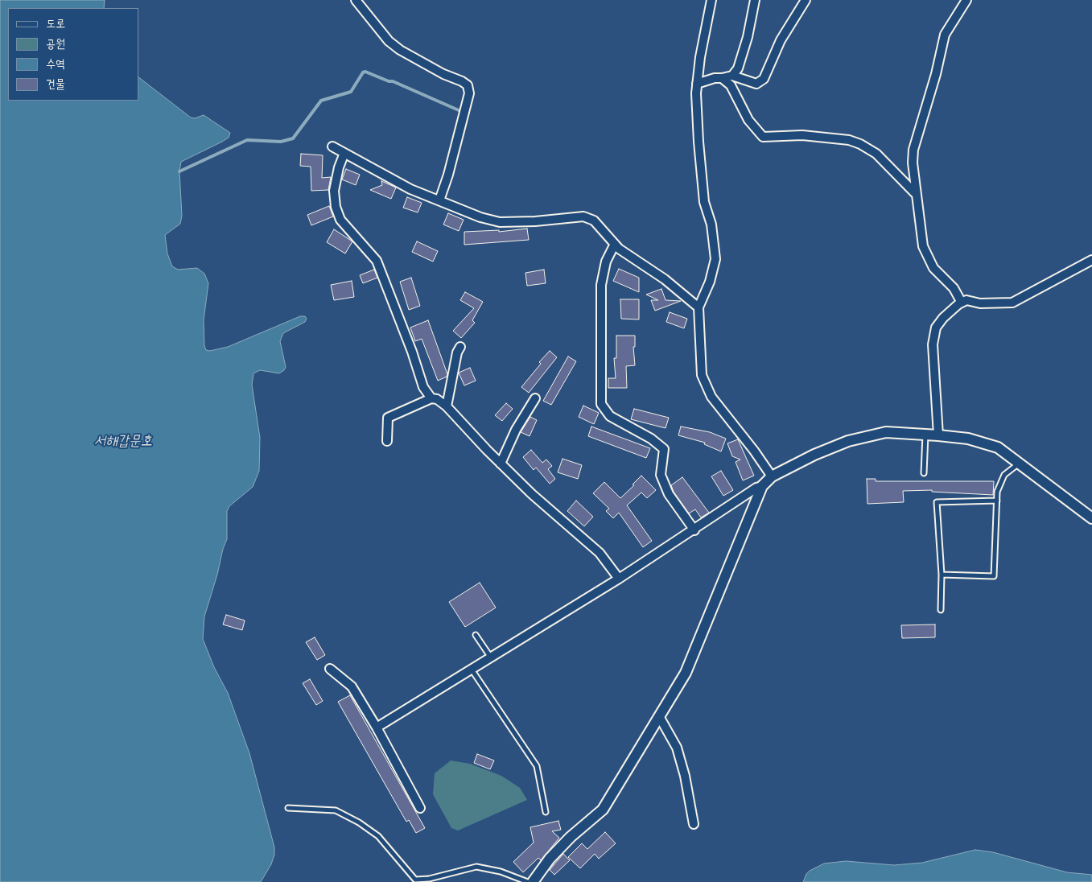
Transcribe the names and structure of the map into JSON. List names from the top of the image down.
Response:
{
  "water": ["서해갑문호"],
  "legend": [
    "도로",
    "공원",
    "수역",
    "건물"
  ]
}
